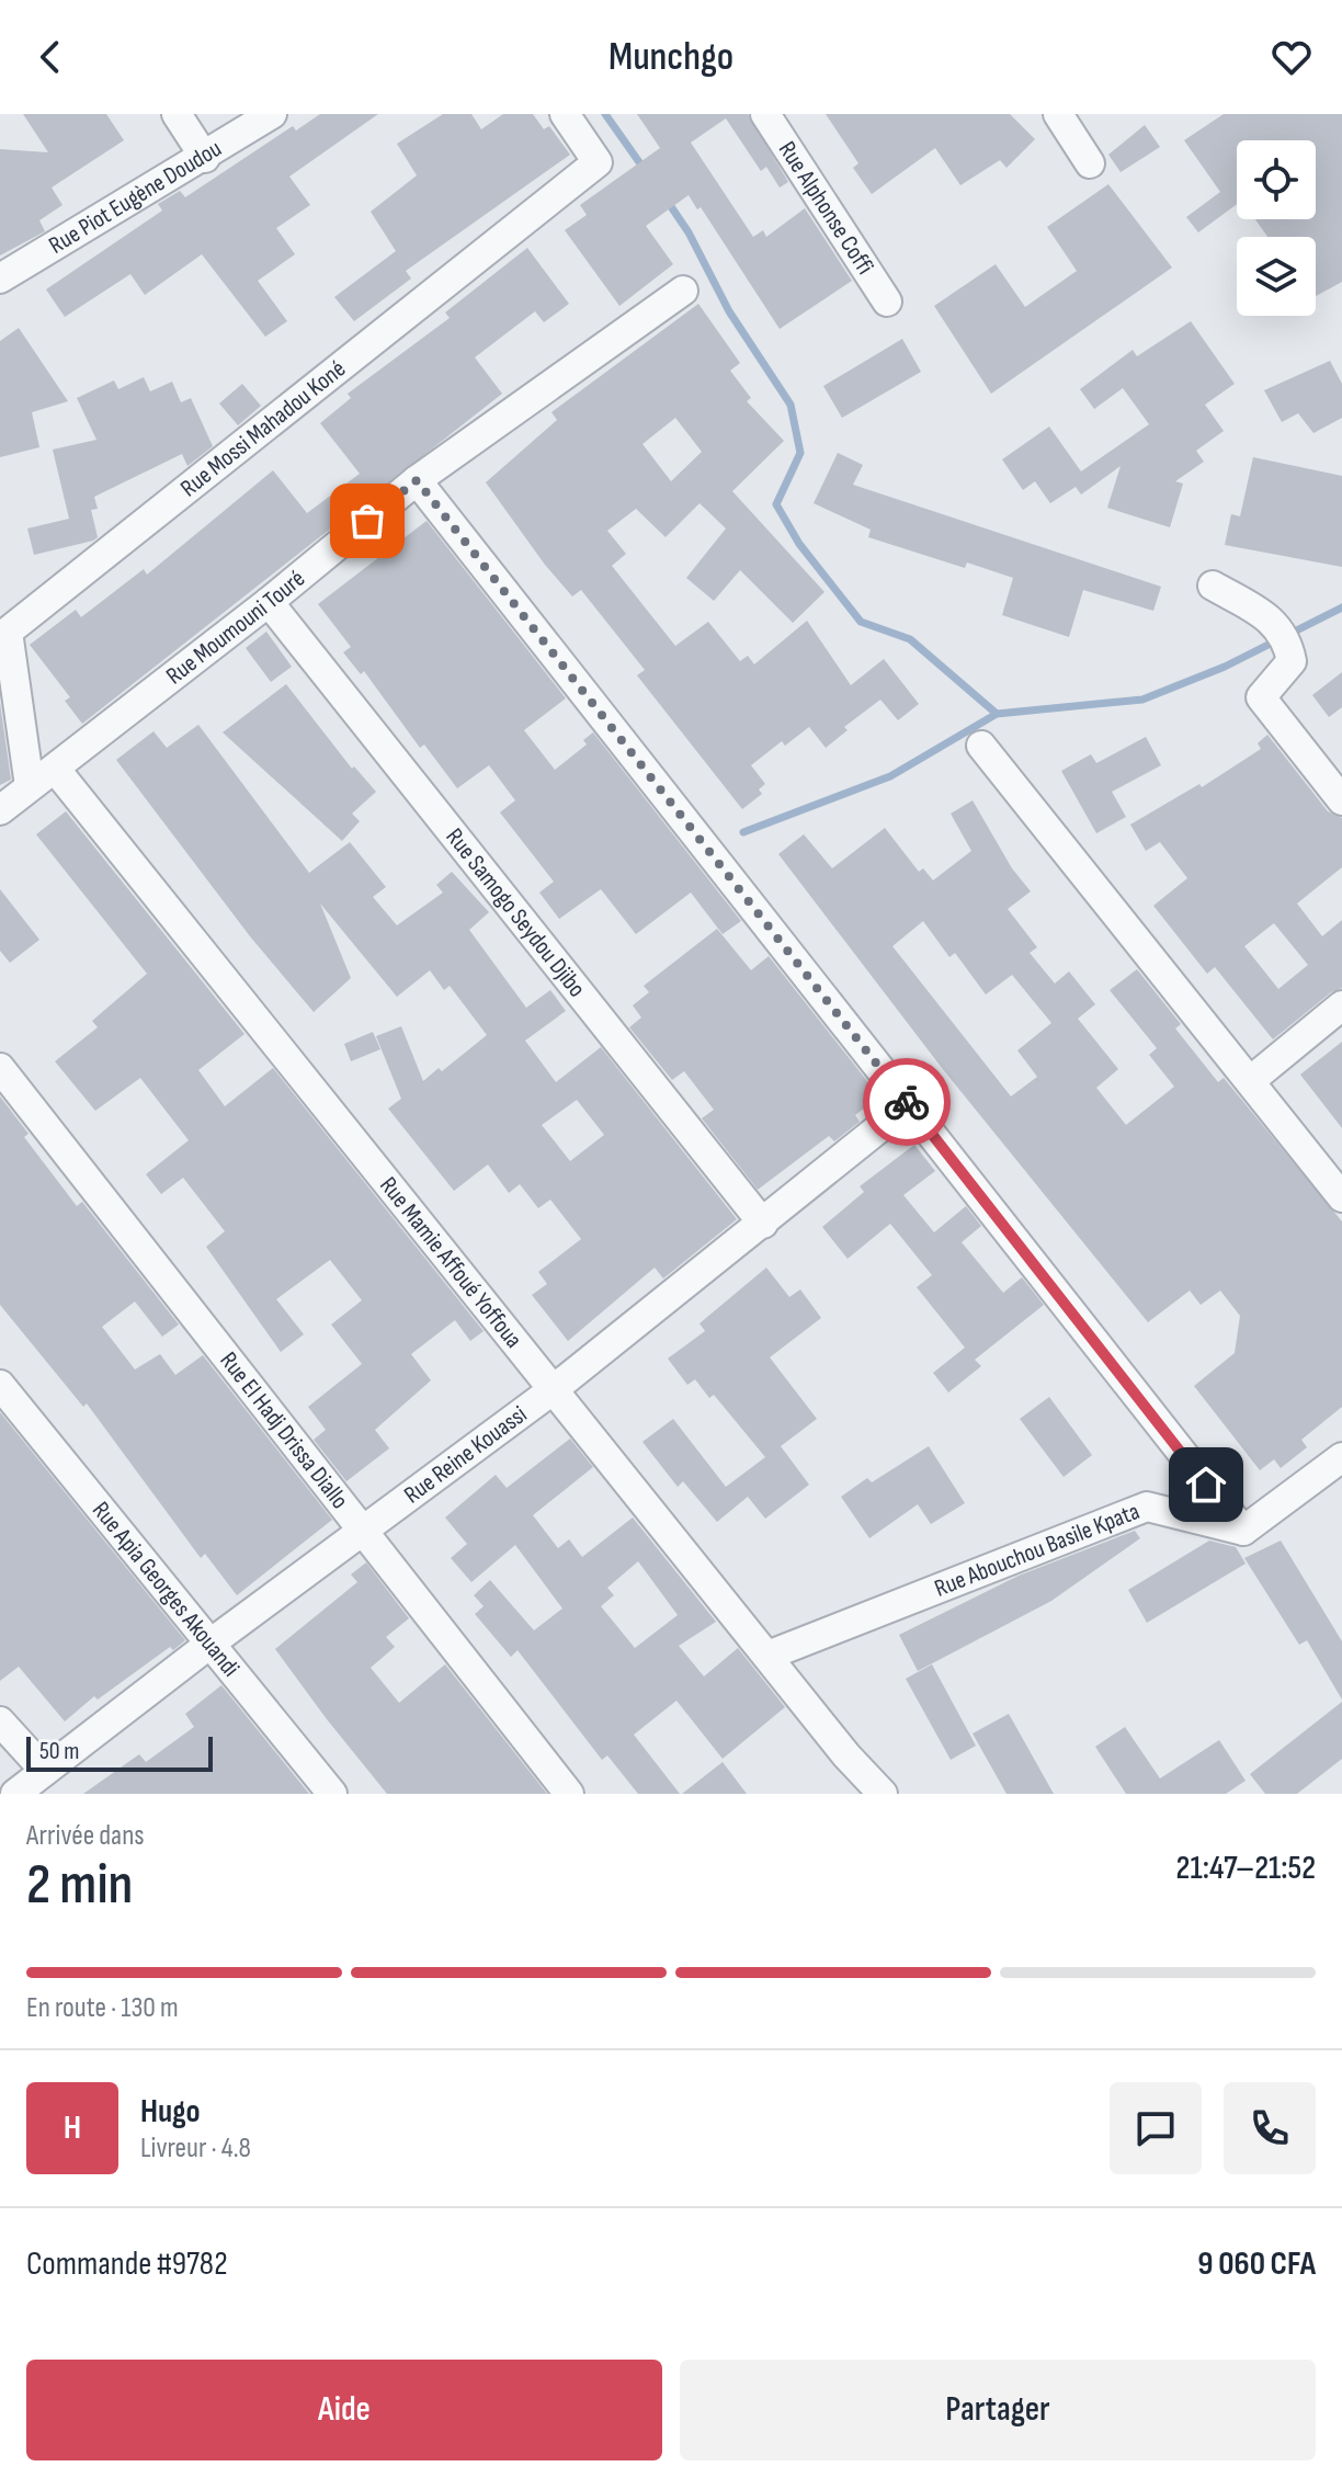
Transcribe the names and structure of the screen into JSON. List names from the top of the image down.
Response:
{
  "streets": {
    "street": [
      "Rue Piot Eugène Doudou",
      "Rue Alphonse Coffi",
      "Rue Mossi Mahadou Koné",
      "Rue Moumouni Touré",
      "Rue Samogo Seydou Djibo",
      "Rue Mamie Affoué Yoffoua",
      "Rue El Hadj Drissa Diallo",
      "Rue Reine Kouassi",
      "Rue Abouchou Basile Kpata",
      "Rue Apia Georges Akouandi"
    ]
  },
  "crossings": [
    ["Rue Mossi Mahadou Koné", "Rue Moumouni Touré"],
    ["Rue Moumouni Touré", "Rue Samogo Seydou Djibo"],
    ["Rue Moumouni Touré", "Rue Mamie Affoué Yoffoua"],
    ["Rue Samogo Seydou Djibo", "Rue Reine Kouassi"],
    ["Rue Mamie Affoué Yoffoua", "Rue Reine Kouassi"],
    ["Rue Mamie Affoué Yoffoua", "Rue Abouchou Basile Kpata"],
    ["Rue El Hadj Drissa Diallo", "Rue Reine Kouassi"],
    ["Rue Reine Kouassi", "Rue Apia Georges Akouandi"]
  ],
  "scale_bar": "50 m",
  "page": {
    "header": "Munchgo",
    "scale": "50 m",
    "heading": ["2 min", "Arrivée dans", "21:47–21:52"],
    "panel": [
      "Hugo",
      "Livreur · 4.8",
      "Commande #9782",
      "9 060 CFA"
    ],
    "bar": "En route · 130 m",
    "round": "H",
    "buttons": ["Aide", "Partager"]
  }
}
